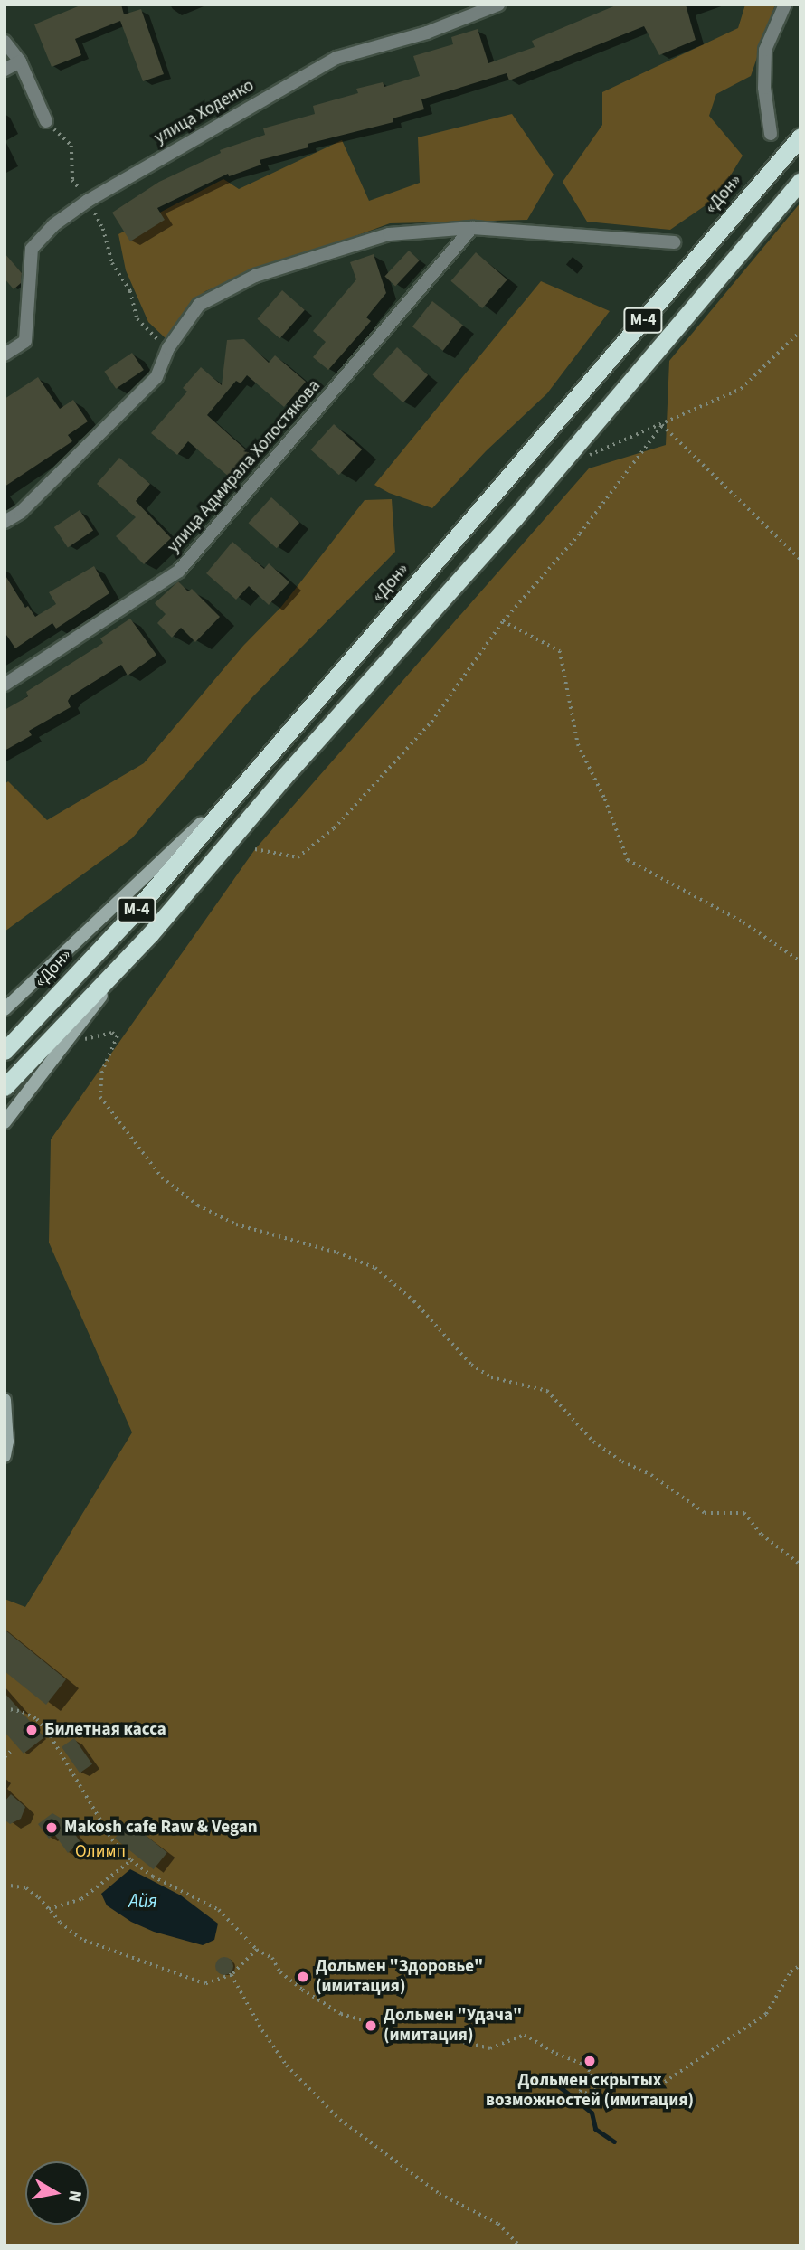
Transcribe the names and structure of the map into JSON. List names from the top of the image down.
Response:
{
  "streets": {
    "highway": ["«Дон»", "М-4"],
    "street": ["улица Ходенко", "улица Адмирала Холостякова"]
  },
  "water": ["Айя"],
  "parks": ["Олимп"],
  "places": [
    "Билетная касса",
    "Makosh cafe Raw & Vegan",
    "Дольмен \"Здоровье\" (имитация)",
    "Дольмен \"Удача\" (имитация)",
    "Дольмен скрытых возможностей (имитация)"
  ],
  "north": "right"
}
